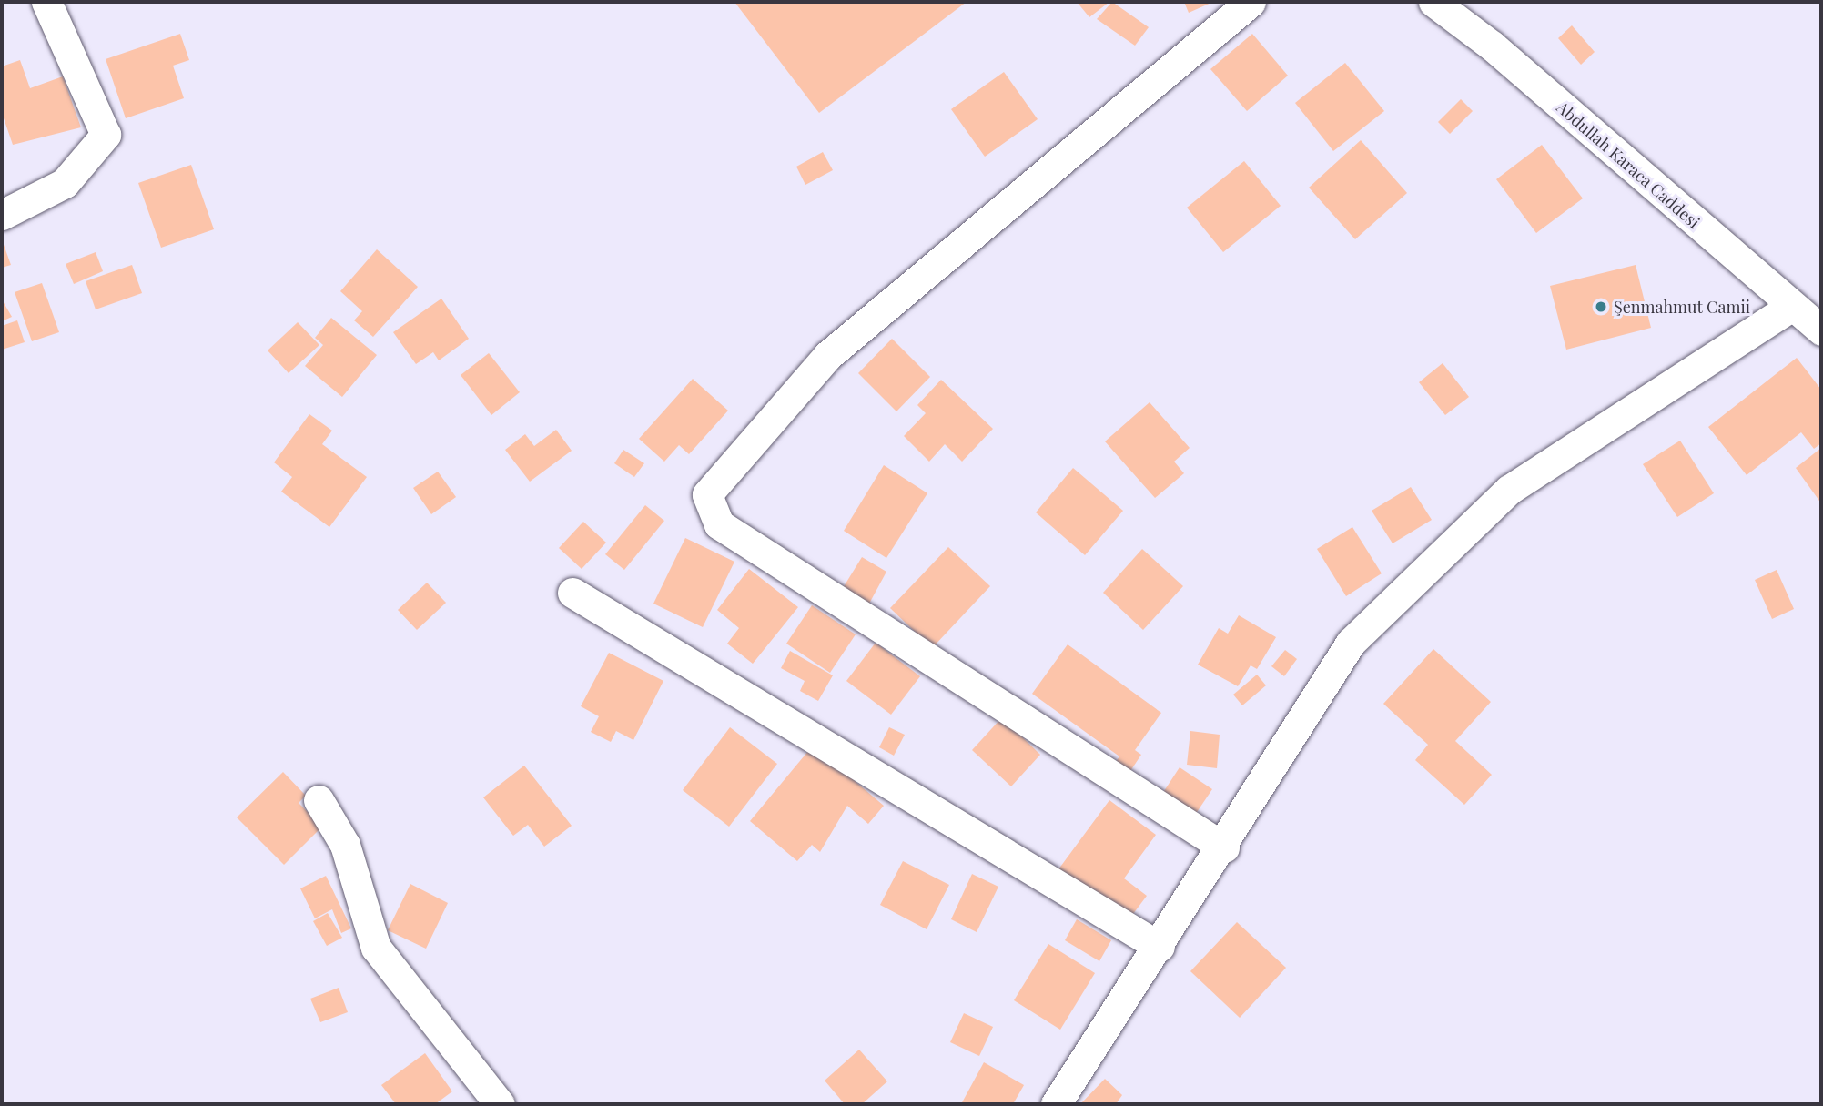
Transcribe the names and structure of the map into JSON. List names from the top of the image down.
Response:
{
  "streets": {
    "street": ["Abdullah Karaca Caddesi"]
  },
  "places": ["Şenmahmut Camii"]
}
